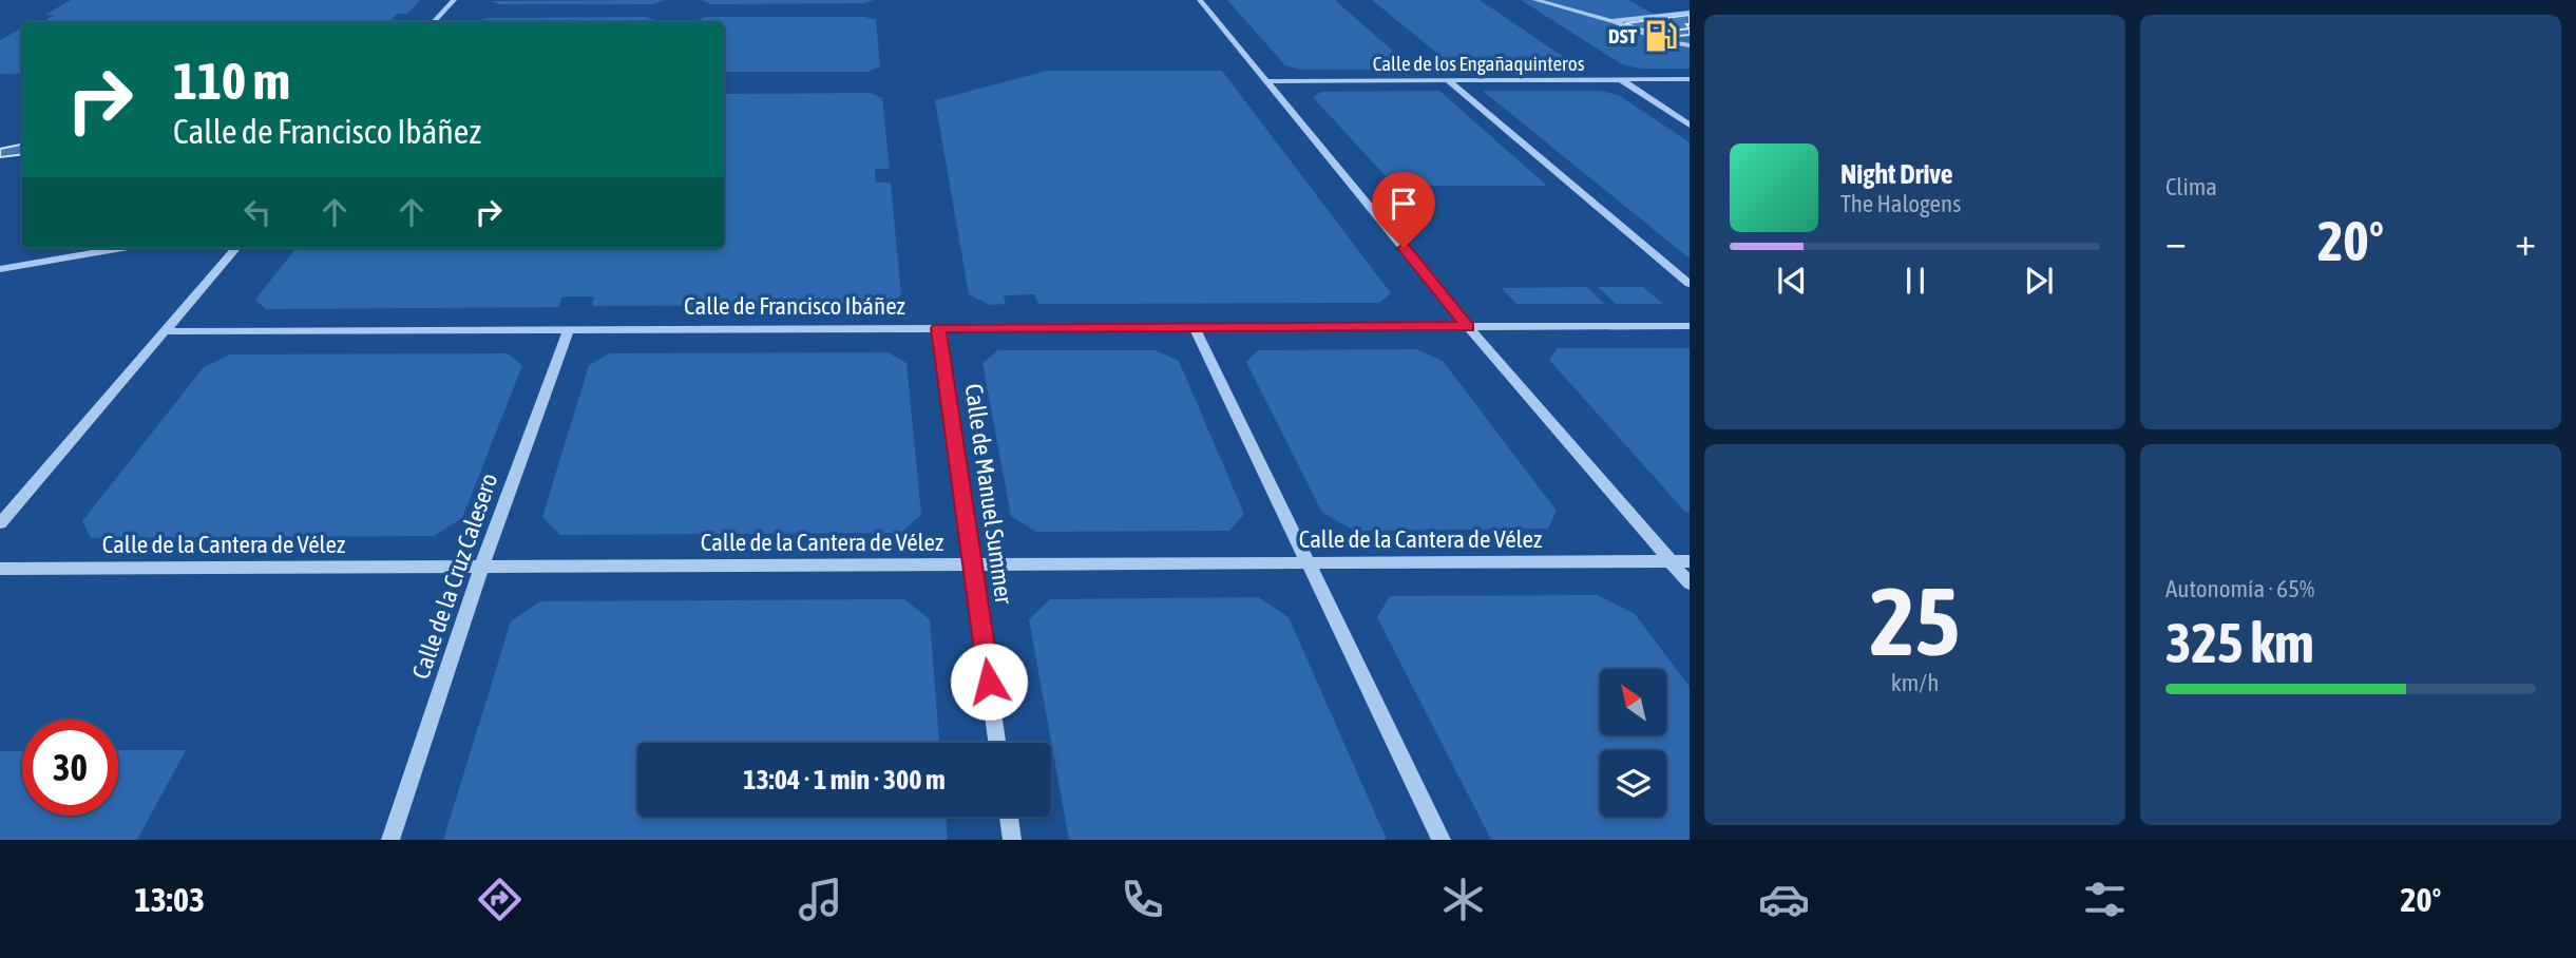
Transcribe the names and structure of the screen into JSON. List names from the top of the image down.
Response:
{
  "streets": {
    "street": [
      "Calle de los Engañaquinteros",
      "Calle de Francisco Ibáñez",
      "Calle de Manuel Summer",
      "Calle de la Cantera de Vélez",
      "Calle de la Cruz Calesero"
    ]
  },
  "crossings": [
    ["Calle de Francisco Ibáñez", "Calle de Manuel Summer"],
    ["Calle de Francisco Ibáñez", "Calle de la Cruz Calesero"],
    ["Calle de Manuel Summer", "Calle de la Cantera de Vélez"],
    ["Calle de la Cantera de Vélez", "Calle de la Cruz Calesero"]
  ],
  "places": {
    "fuel station": ["DST"]
  },
  "north": "top left",
  "page": {
    "tile": [
      "Clima",
      ["25", "km/h"],
      ["Autonomía · 65%", "325 km"]
    ],
    "turn": ["110 m", "Calle de Francisco Ibáñez"],
    "song": ["Night Drive", "The Halogens"],
    "heat": ["−", "20°", "+"],
    "limit": "30",
    "trip": "13:04 · 1 min · 300 m",
    "tabs": ["13:03", "20°"]
  }
}
